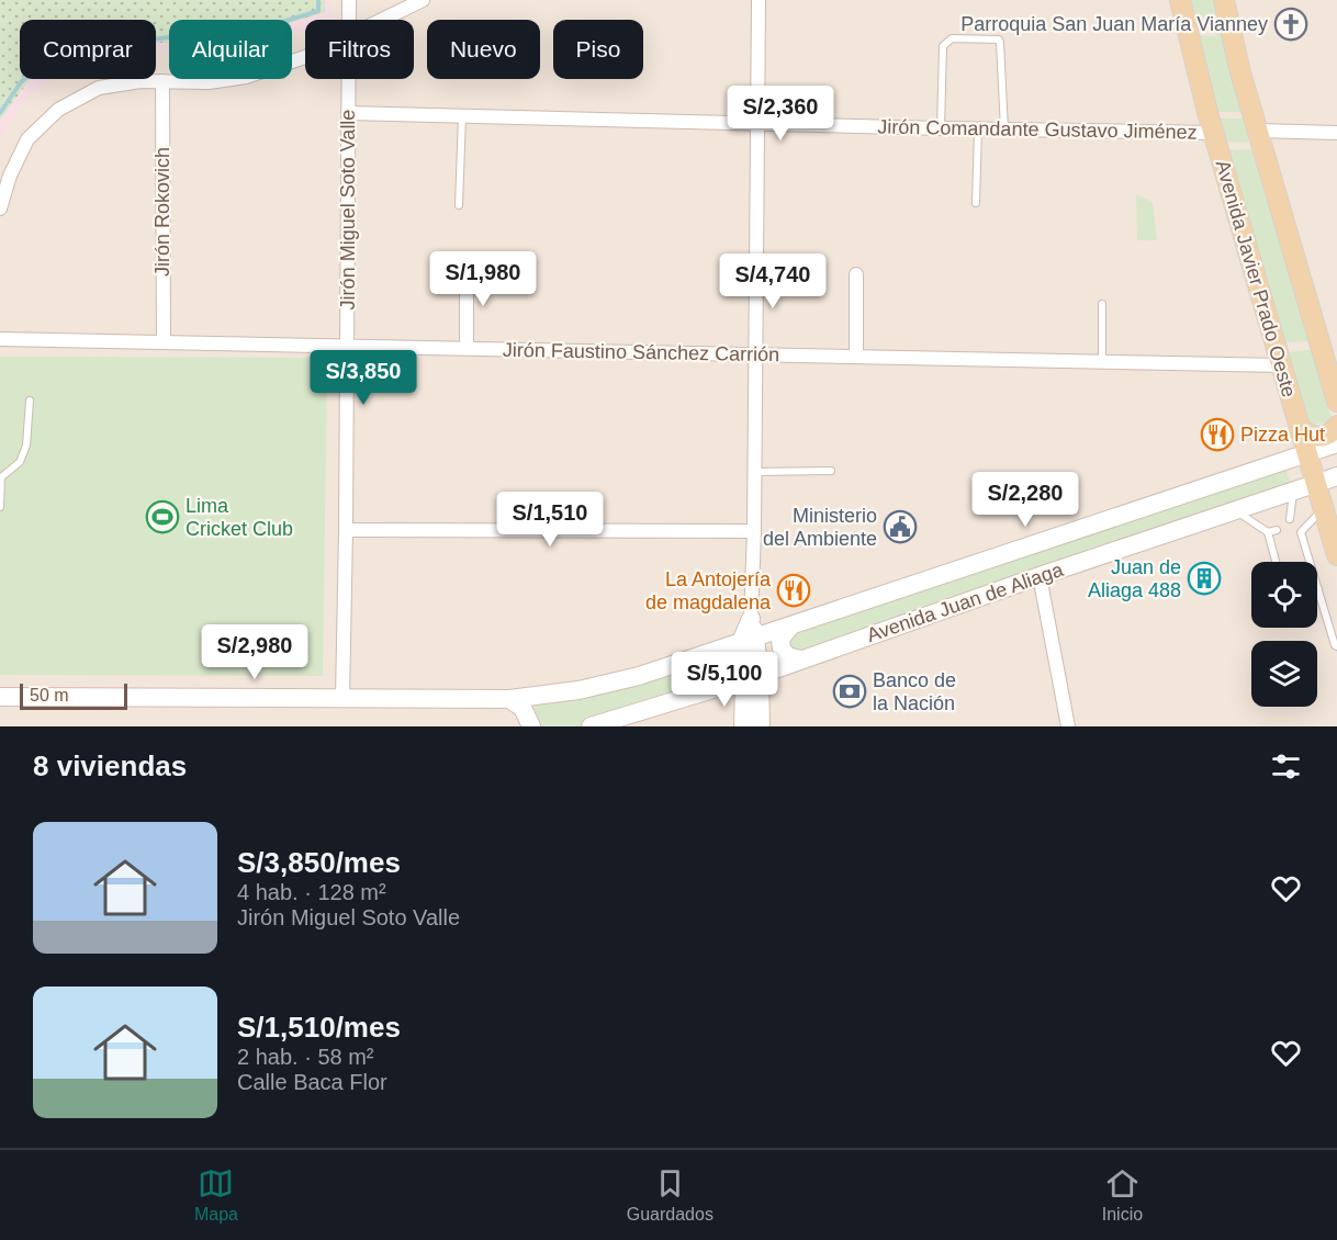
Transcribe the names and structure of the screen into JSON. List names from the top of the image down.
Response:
{
  "streets": {
    "main road": ["Avenida Javier Prado Oeste", "Avenida Juan de Aliaga"],
    "street": [
      "Jirón Comandante Gustavo Jiménez",
      "Jirón Miguel Soto Valle",
      "Jirón Rokovich",
      "Jirón Faustino Sánchez Carrión"
    ]
  },
  "crossings": [
    ["Jirón Comandante Gustavo Jiménez", "Jirón Miguel Soto Valle"],
    ["Jirón Comandante Gustavo Jiménez", "Avenida Javier Prado Oeste"],
    ["Jirón Miguel Soto Valle", "Jirón Faustino Sánchez Carrión"],
    ["Jirón Miguel Soto Valle", "Avenida Juan de Aliaga"],
    ["Jirón Rokovich", "Jirón Faustino Sánchez Carrión"],
    ["Avenida Javier Prado Oeste", "Jirón Faustino Sánchez Carrión"],
    ["Avenida Javier Prado Oeste", "Avenida Juan de Aliaga"]
  ],
  "places": {
    "church": ["Parroquia San Juan María Vianney"],
    "restaurant": ["Pizza Hut", "La Antojería de magdalena"],
    "sports": ["Lima Cricket Club"],
    "public building": ["Ministerio del Ambiente"],
    "building": ["Juan de Aliaga 488"],
    "bank": ["Banco de la Nación"]
  },
  "scale_bar": "50 m",
  "page": {
    "chip": [
      "Comprar",
      "Alquilar",
      "Filtros",
      "Nuevo",
      "Piso"
    ],
    "price": [
      "S/2,360",
      "S/1,980",
      "S/4,740",
      "S/3,850",
      "S/2,280",
      "S/1,510",
      "S/2,980",
      "S/5,100"
    ],
    "scale": "50 m",
    "heading": "8 viviendas",
    "list": [
      {
        "name": "S/3,850/mes",
        "note": "4 hab. · 128 m² · Jirón Miguel Soto Valle"
      },
      {
        "name": "S/1,510/mes",
        "note": "2 hab. · 58 m² · Calle Baca Flor"
      }
    ],
    "tabs": ["Mapa", "Guardados", "Inicio"]
  }
}
